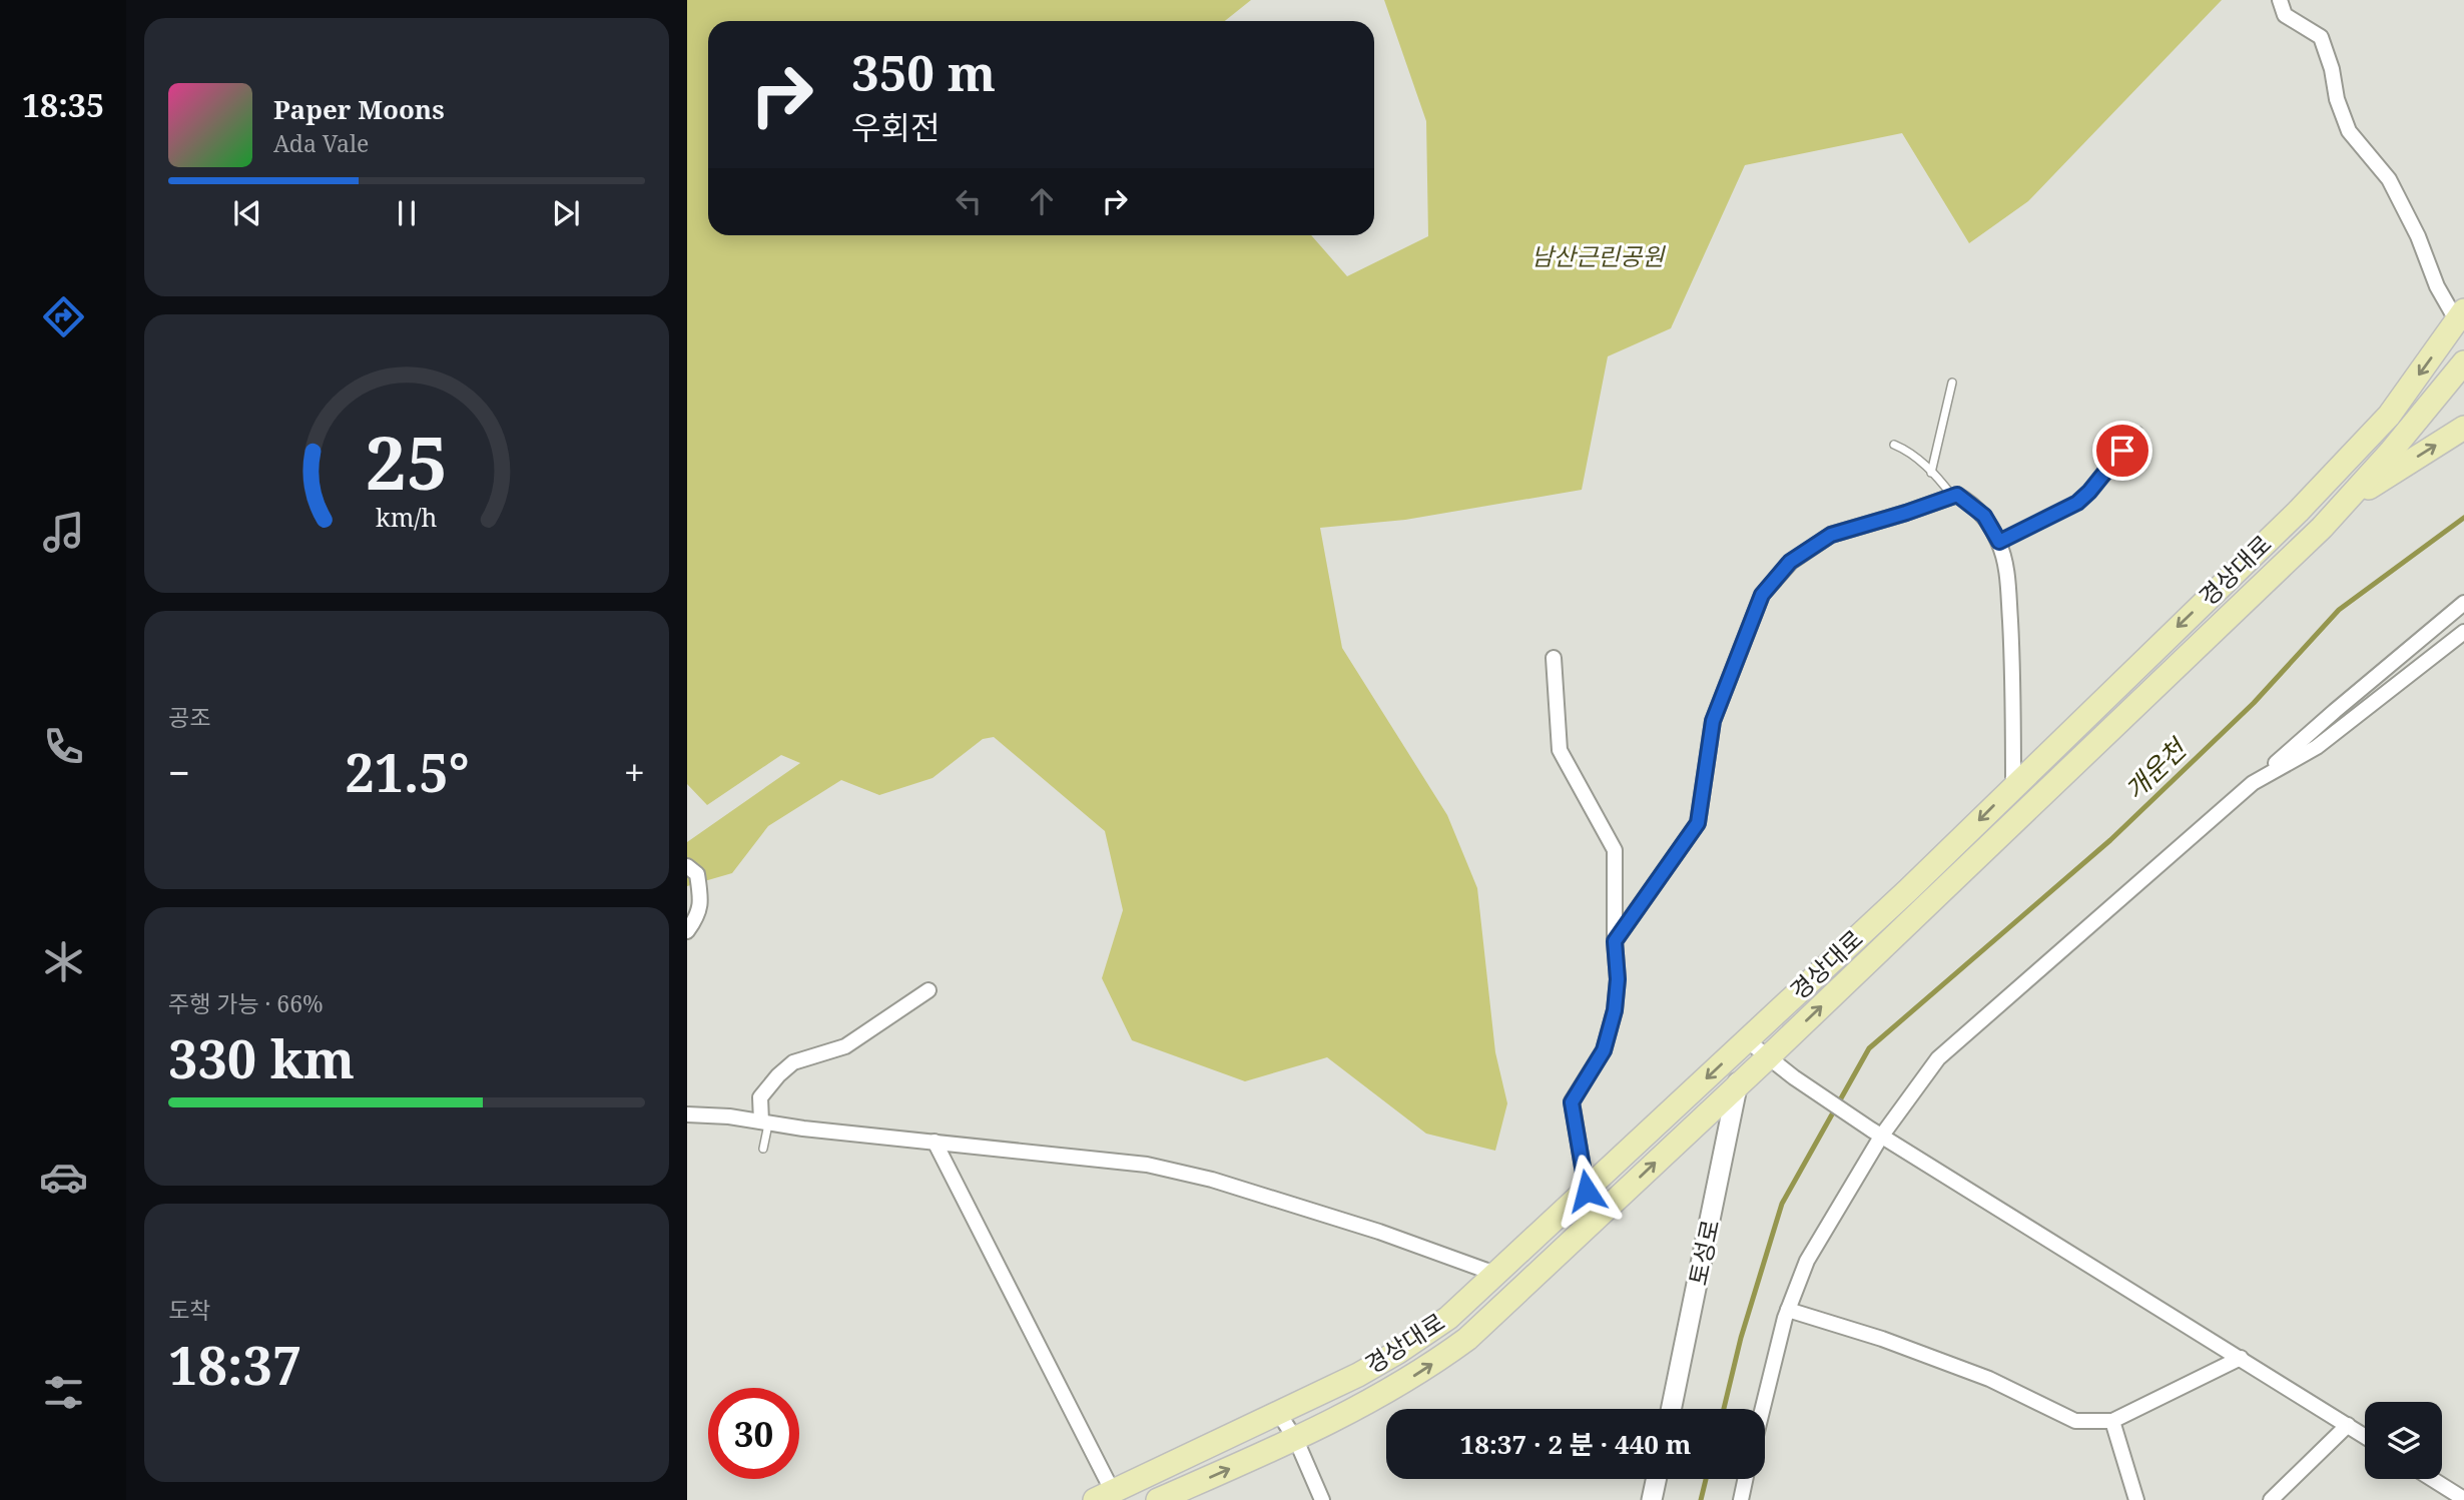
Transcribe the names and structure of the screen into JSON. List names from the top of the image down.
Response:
{
  "streets": {
    "main road": ["경상대로"],
    "street": ["토성로"]
  },
  "crossings": [
    ["경상대로", "토성로"]
  ],
  "water": ["개운천"],
  "parks": ["남산근린공원"],
  "page": {
    "tabs": "18:35",
    "turn": ["350 m", "우회전"],
    "song": ["Paper Moons", "Ada Vale"],
    "tile": [
      "공조",
      ["주행 가능 · 66%", "330 km"],
      ["도착", "18:37"]
    ],
    "heat": ["−", "21.5°", "+"],
    "limit": "30",
    "trip": "18:37 · 2 분 · 440 m",
    "gauge": ["25", "km/h"]
  }
}
